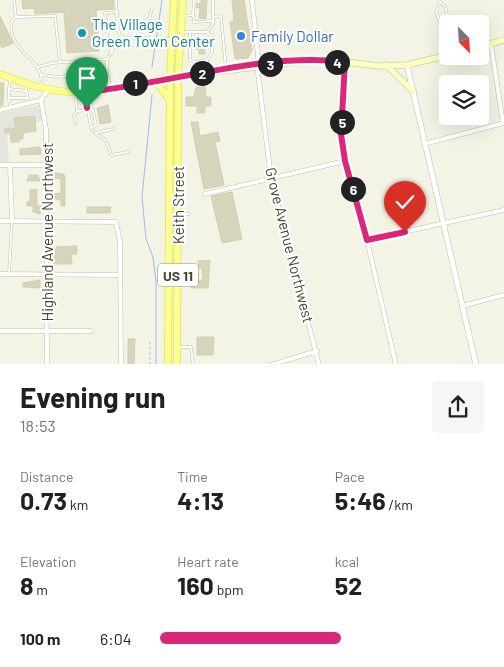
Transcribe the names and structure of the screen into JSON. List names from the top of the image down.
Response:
{
  "streets": {
    "main road": ["Keith Street", "US 11"],
    "street": ["Highland Avenue Northwest", "Grove Avenue Northwest"]
  },
  "crossings": [
    ["Keith Street", "US 11"]
  ],
  "places": ["The Village Green Town Center", "Family Dollar"],
  "north": "bottom right",
  "page": {
    "pins": [
      "4",
      "3",
      "2",
      "1",
      "5",
      "6"
    ],
    "heading": ["Evening run", "18:53"],
    "stats": [
      ["Distance", "0.73 km"],
      ["Time", "4:13"],
      ["Pace", "5:46 /km"],
      ["Elevation", "8 m"],
      ["Heart rate", "160 bpm"],
      ["kcal", "52"]
    ],
    "list": [
      {
        "name": "100 m",
        "note": "6:04"
      }
    ]
  }
}
